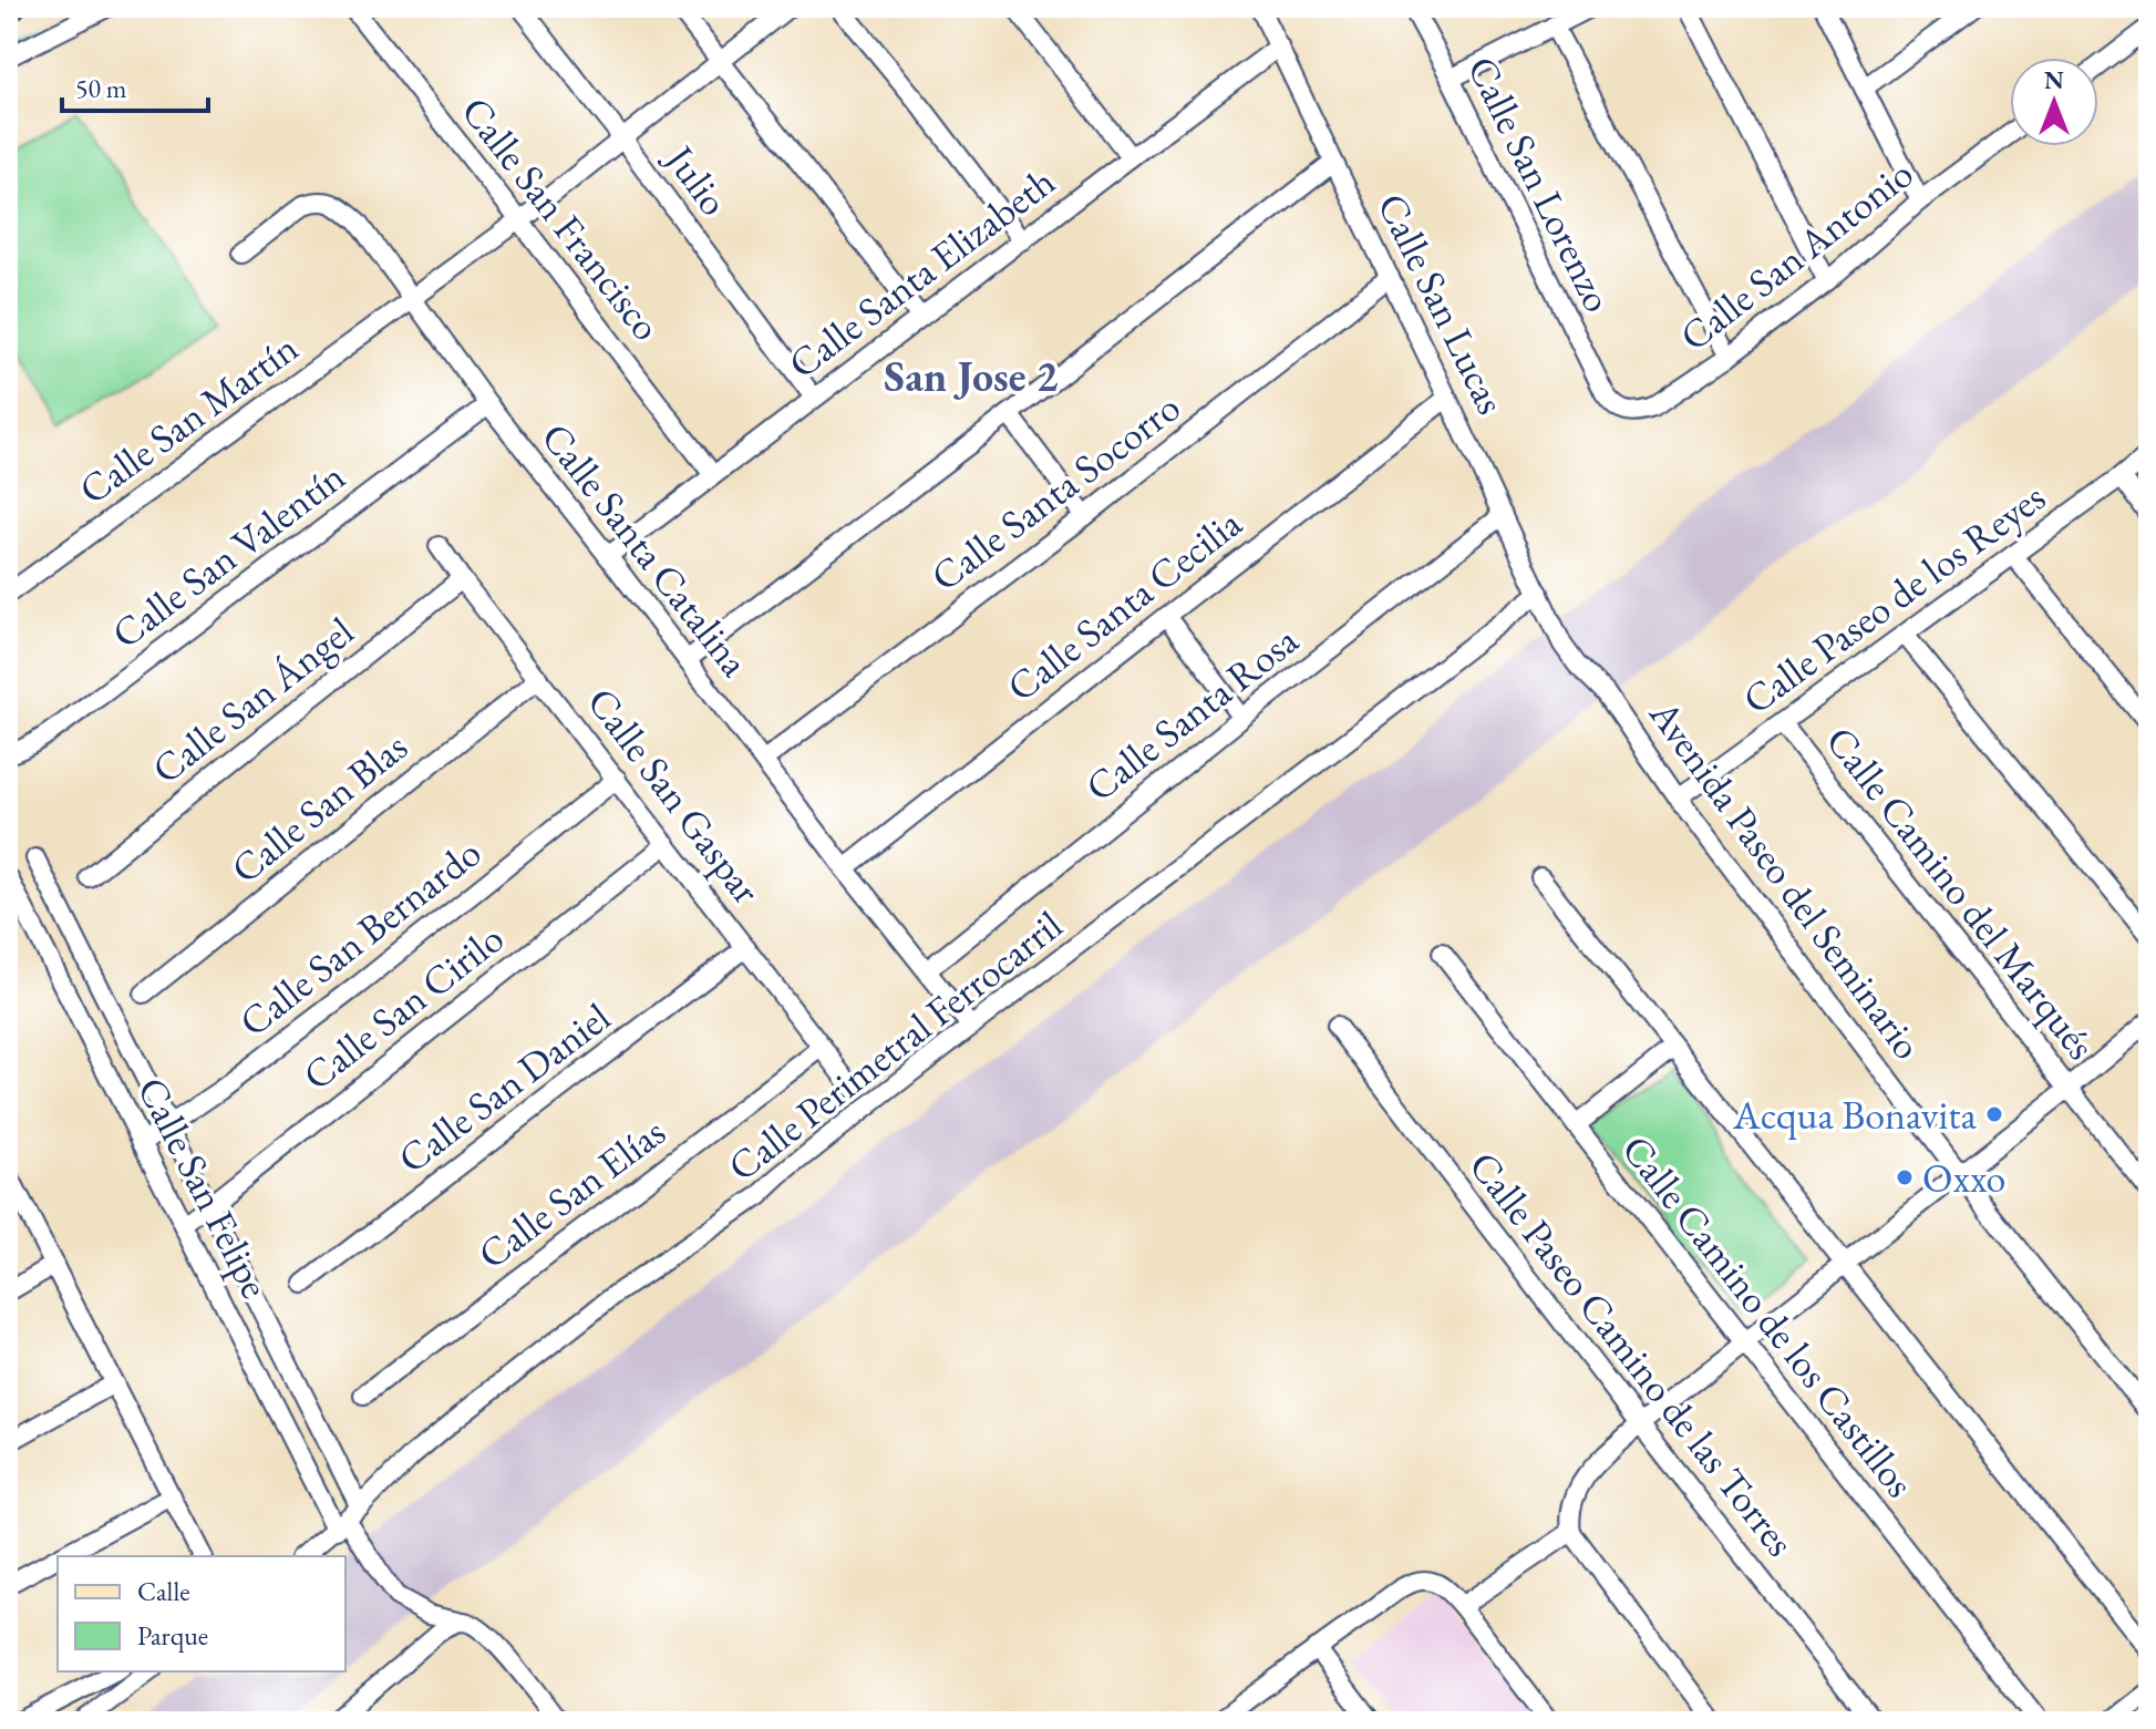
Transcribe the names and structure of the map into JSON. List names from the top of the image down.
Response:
{
  "streets": {
    "street": [
      "Julio",
      "Calle San Lorenzo",
      "Calle San Francisco",
      "Calle San Antonio",
      "Calle Santa Elizabeth",
      "Calle San Lucas",
      "Calle San Martín",
      "Calle Santa Socorro",
      "Calle Santa Catalina",
      "Calle San Valentín",
      "Calle Paseo de los Reyes",
      "Calle Santa Cecilia",
      "Calle San Ángel",
      "Calle Santa Rosa",
      "Calle San Gaspar",
      "Calle San Blas",
      "Avenida Paseo del Seminario",
      "Calle Camino del Marqués",
      "Calle San Bernardo",
      "Calle San Cirilo",
      "Calle Perimetral Ferrocarril",
      "Calle San Daniel",
      "Calle San Felipe",
      "Calle San Elías",
      "Calle Camino de los Castillos",
      "Calle Paseo Camino de las Torres"
    ]
  },
  "crossings": [
    ["Julio", "Calle Santa Elizabeth"],
    ["Julio", "Calle San Martín"],
    ["Calle San Lorenzo", "Calle San Antonio"],
    ["Calle San Francisco", "Calle Santa Elizabeth"],
    ["Calle San Francisco", "Calle San Martín"],
    ["Calle Santa Elizabeth", "Calle San Lucas"],
    ["Calle Santa Elizabeth", "Calle Santa Catalina"],
    ["Calle San Lucas", "Calle Santa Socorro"],
    ["Calle San Lucas", "Calle Santa Cecilia"],
    ["Calle San Lucas", "Calle Santa Rosa"],
    ["Calle San Lucas", "Avenida Paseo del Seminario"],
    ["Calle San Lucas", "Calle Perimetral Ferrocarril"],
    ["Calle San Martín", "Calle Santa Catalina"],
    ["Calle Santa Socorro", "Calle Santa Catalina"],
    ["Calle Santa Catalina", "Calle San Valentín"],
    ["Calle Santa Catalina", "Calle Santa Cecilia"],
    ["Calle Santa Catalina", "Calle Santa Rosa"],
    ["Calle Santa Catalina", "Calle Perimetral Ferrocarril"],
    ["Calle Paseo de los Reyes", "Avenida Paseo del Seminario"],
    ["Calle Paseo de los Reyes", "Calle Camino del Marqués"],
    ["Calle San Ángel", "Calle San Gaspar"],
    ["Calle San Gaspar", "Calle San Blas"],
    ["Calle San Gaspar", "Calle San Bernardo"],
    ["Calle San Gaspar", "Calle San Cirilo"],
    ["Calle San Gaspar", "Calle San Daniel"],
    ["Calle San Gaspar", "Calle San Elías"],
    ["Avenida Paseo del Seminario", "Calle Perimetral Ferrocarril"],
    ["Calle San Bernardo", "Calle San Felipe"],
    ["Calle San Cirilo", "Calle San Felipe"],
    ["Calle Perimetral Ferrocarril", "Calle San Felipe"]
  ],
  "districts": ["San Jose 2"],
  "places": ["Acqua Bonavita", "Oxxo"],
  "legend": ["Calle", "Parque"],
  "scale_bar": "50 m",
  "north": "top"
}
